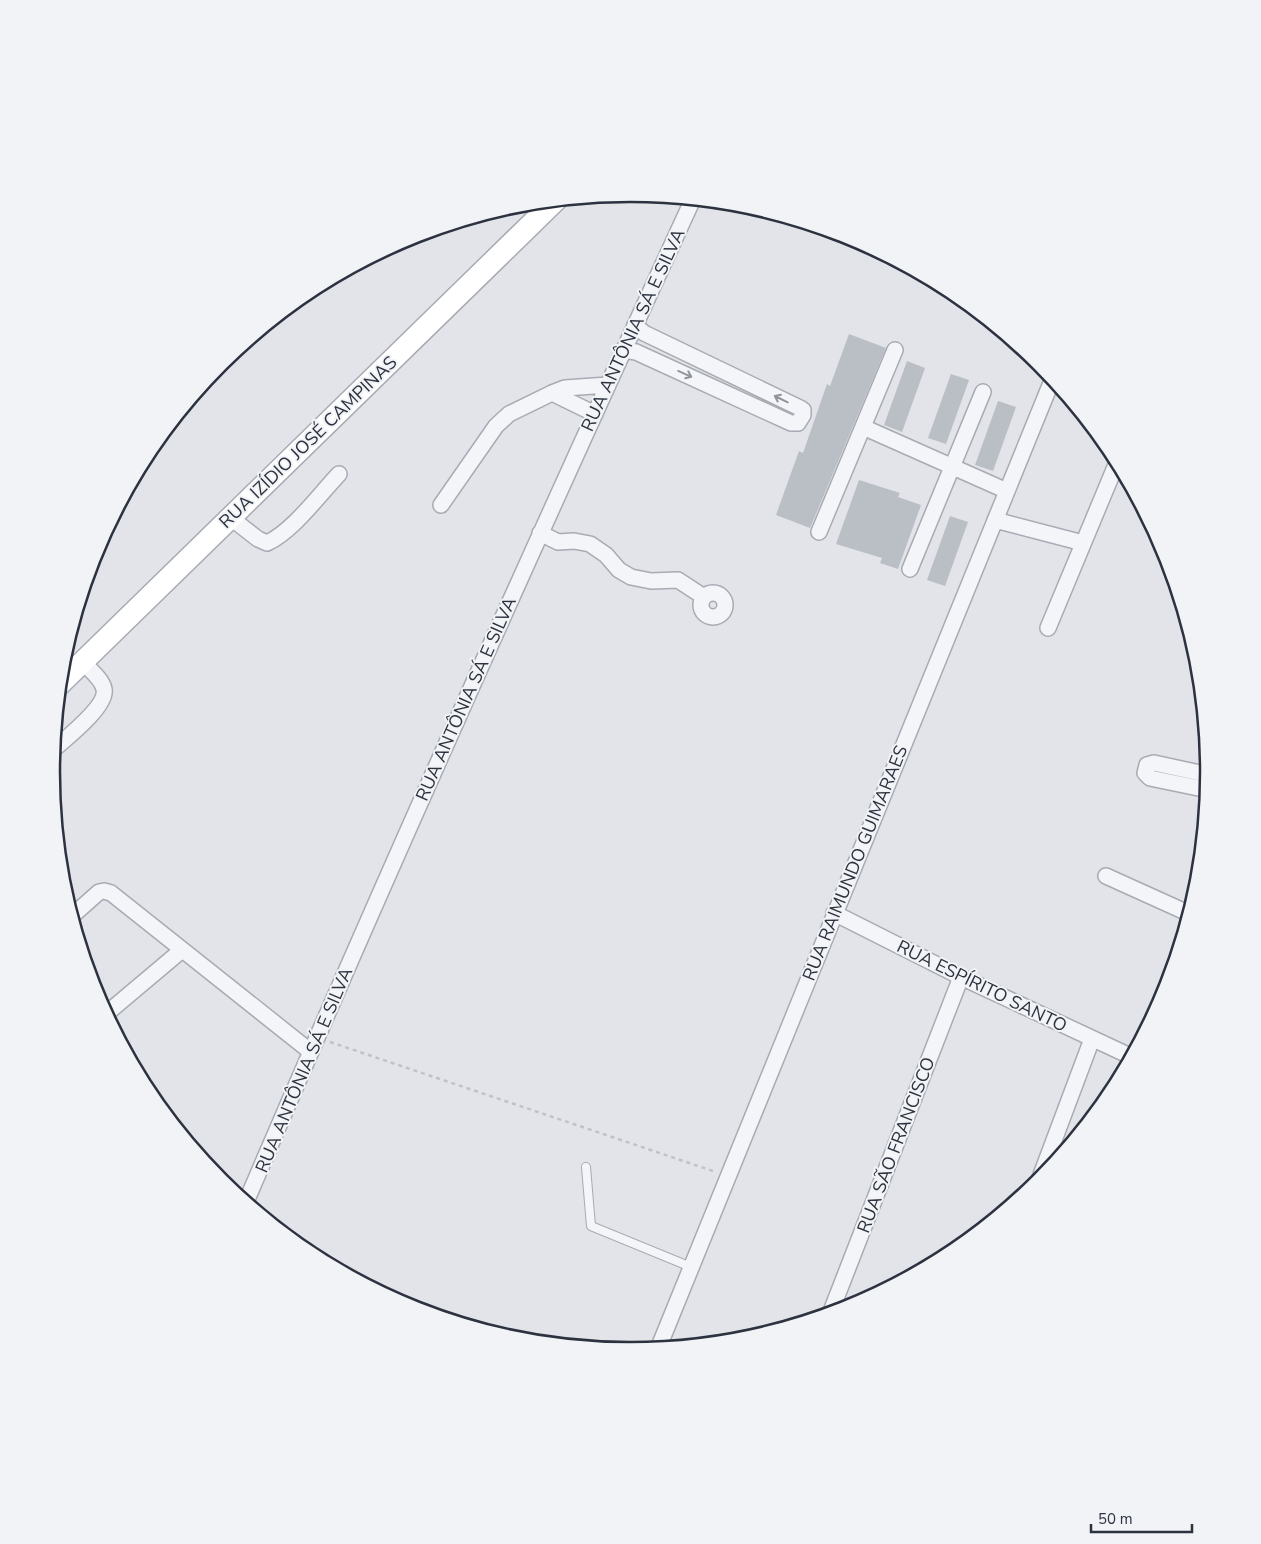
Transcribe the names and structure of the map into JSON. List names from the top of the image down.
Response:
{
  "streets": {
    "street": [
      "RUA ANTÔNIA SÁ E SILVA",
      "RUA IZÍDIO JOSÉ CAMPINAS",
      "RUA RAIMUNDO GUIMARAES",
      "RUA ESPÍRITO SANTO",
      "RUA SÃO FRANCISCO"
    ]
  },
  "crossings": [
    ["RUA RAIMUNDO GUIMARAES", "RUA ESPÍRITO SANTO"],
    ["RUA ESPÍRITO SANTO", "RUA SÃO FRANCISCO"]
  ],
  "scale_bar": "50 m"
}
